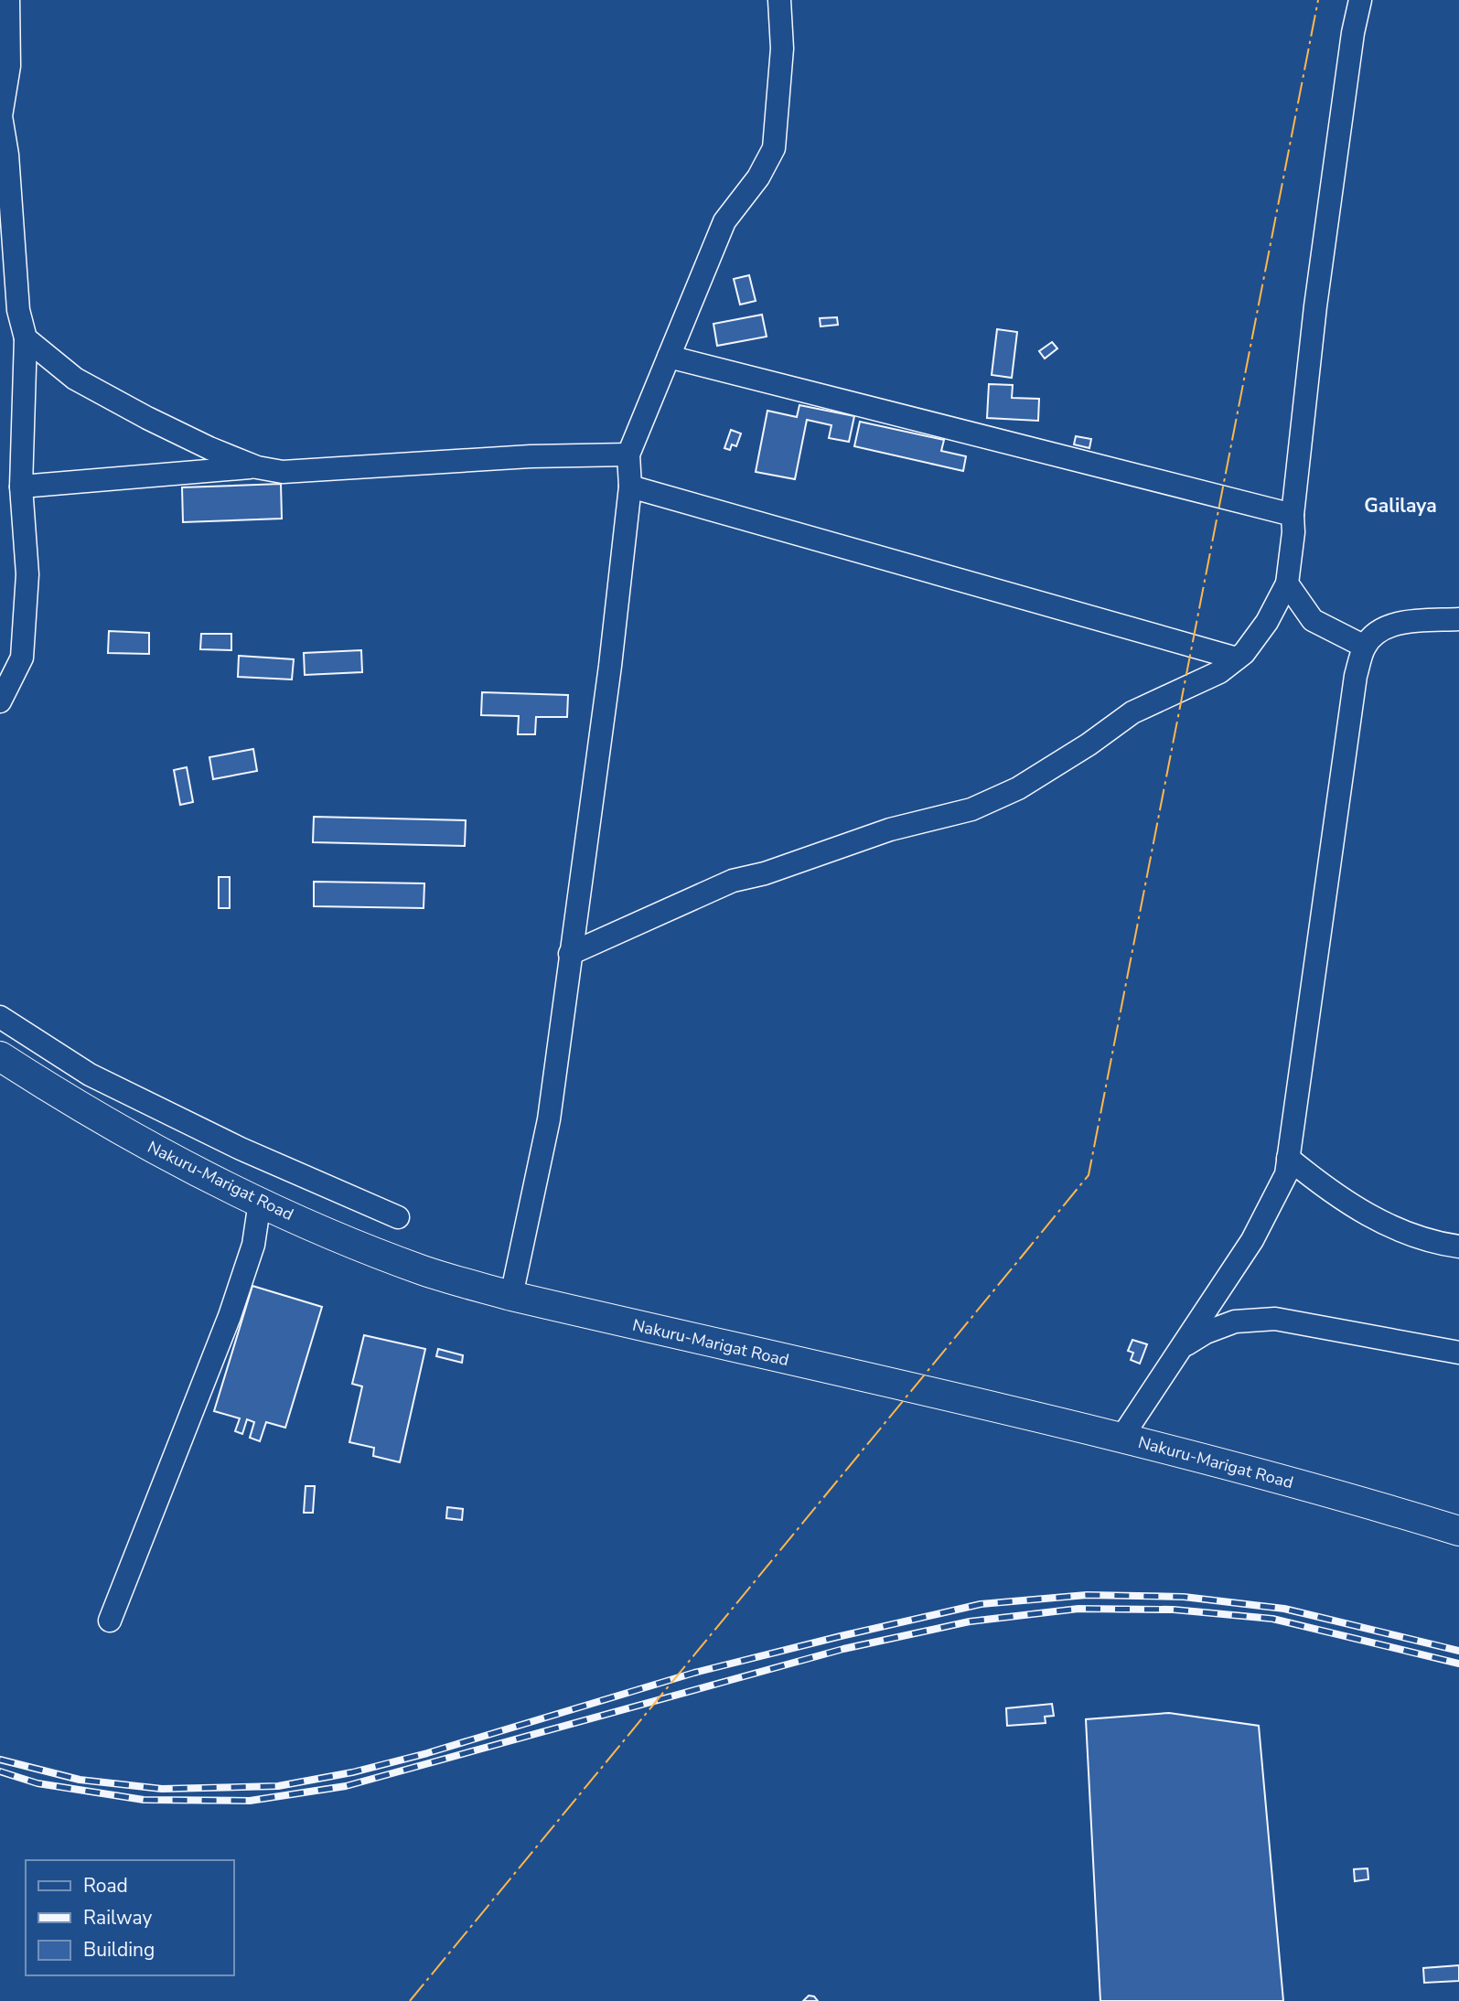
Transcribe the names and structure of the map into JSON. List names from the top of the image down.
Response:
{
  "streets": {
    "main road": ["Nakuru-Marigat Road"]
  },
  "districts": ["Galilaya"],
  "legend": ["Road", "Railway", "Building"]
}
